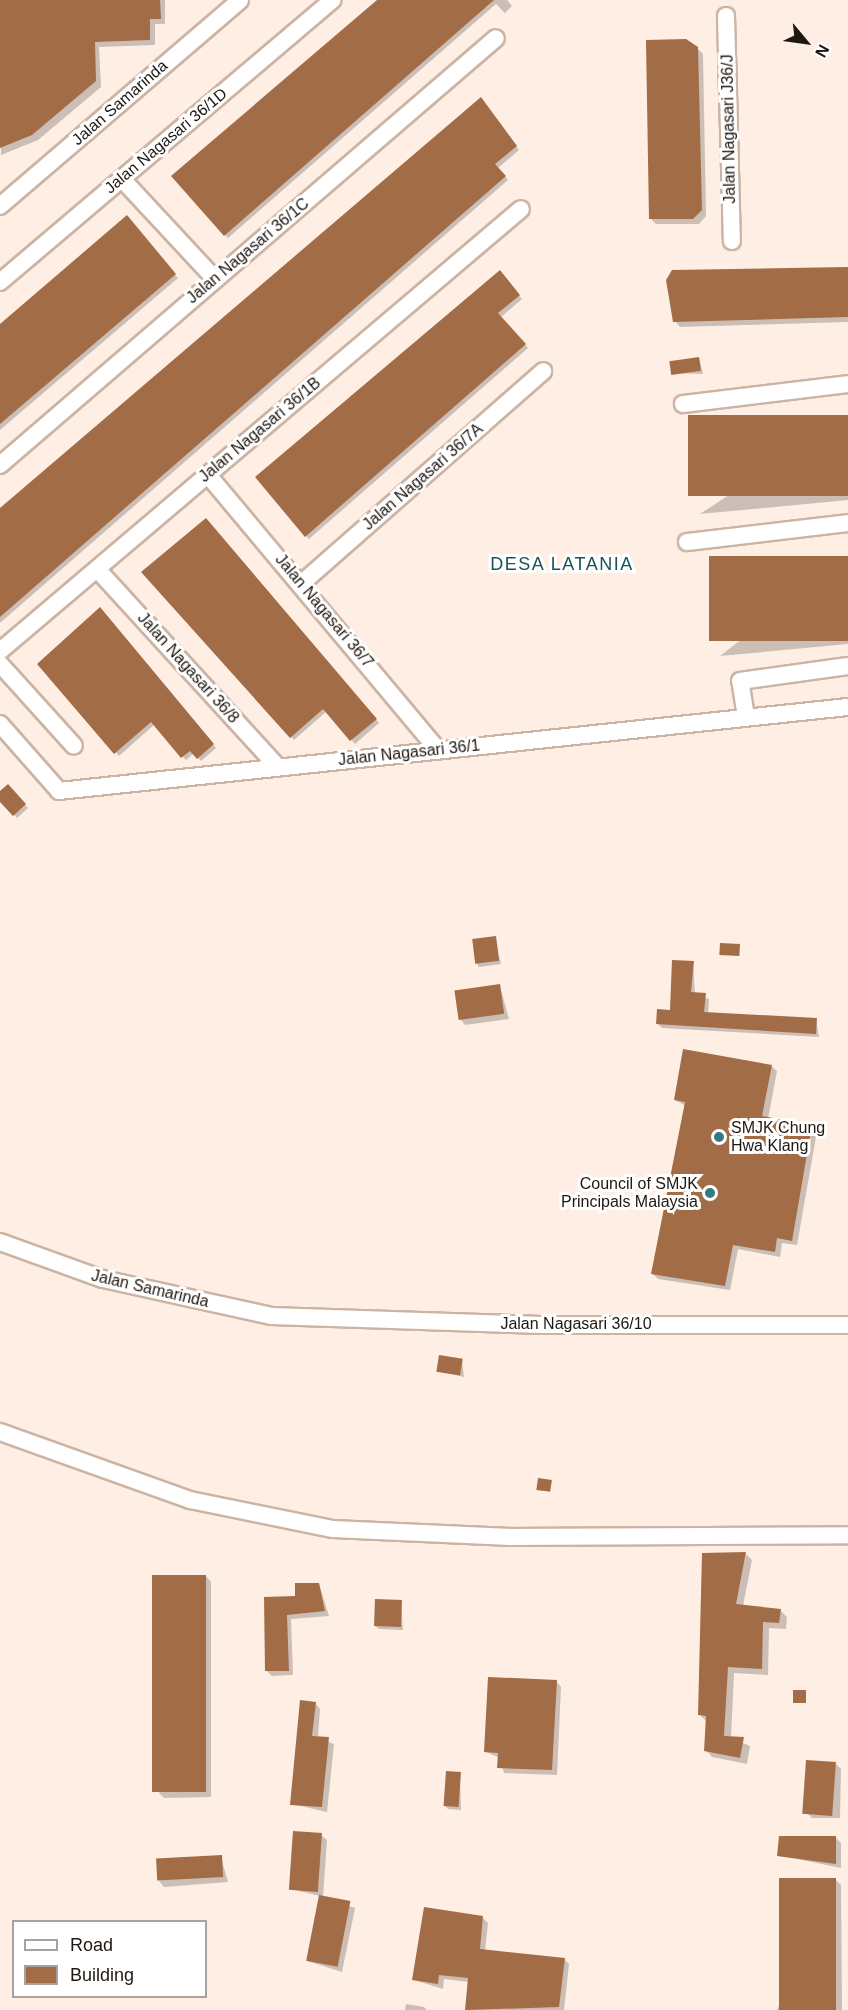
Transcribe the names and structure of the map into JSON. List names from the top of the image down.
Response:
{
  "streets": {
    "street": [
      "Jalan Samarinda",
      "Jalan Nagasari J36/J",
      "Jalan Nagasari 36/1D",
      "Jalan Nagasari 36/1C",
      "Jalan Nagasari 36/1B",
      "Jalan Nagasari 36/7A",
      "Jalan Nagasari 36/7",
      "Jalan Nagasari 36/8",
      "Jalan Nagasari 36/1",
      "Jalan Nagasari 36/10"
    ]
  },
  "crossings": [
    ["Jalan Samarinda", "Jalan Nagasari 36/10"],
    ["Jalan Nagasari 36/1B", "Jalan Nagasari 36/7"],
    ["Jalan Nagasari 36/1B", "Jalan Nagasari 36/8"],
    ["Jalan Nagasari 36/7A", "Jalan Nagasari 36/7"],
    ["Jalan Nagasari 36/7", "Jalan Nagasari 36/1"],
    ["Jalan Nagasari 36/8", "Jalan Nagasari 36/1"]
  ],
  "districts": ["DESA LATANIA"],
  "places": ["SMJK Chung Hwa Klang", "Council of SMJK Principals Malaysia"],
  "legend": ["Road", "Building"],
  "north": "bottom right"
}
